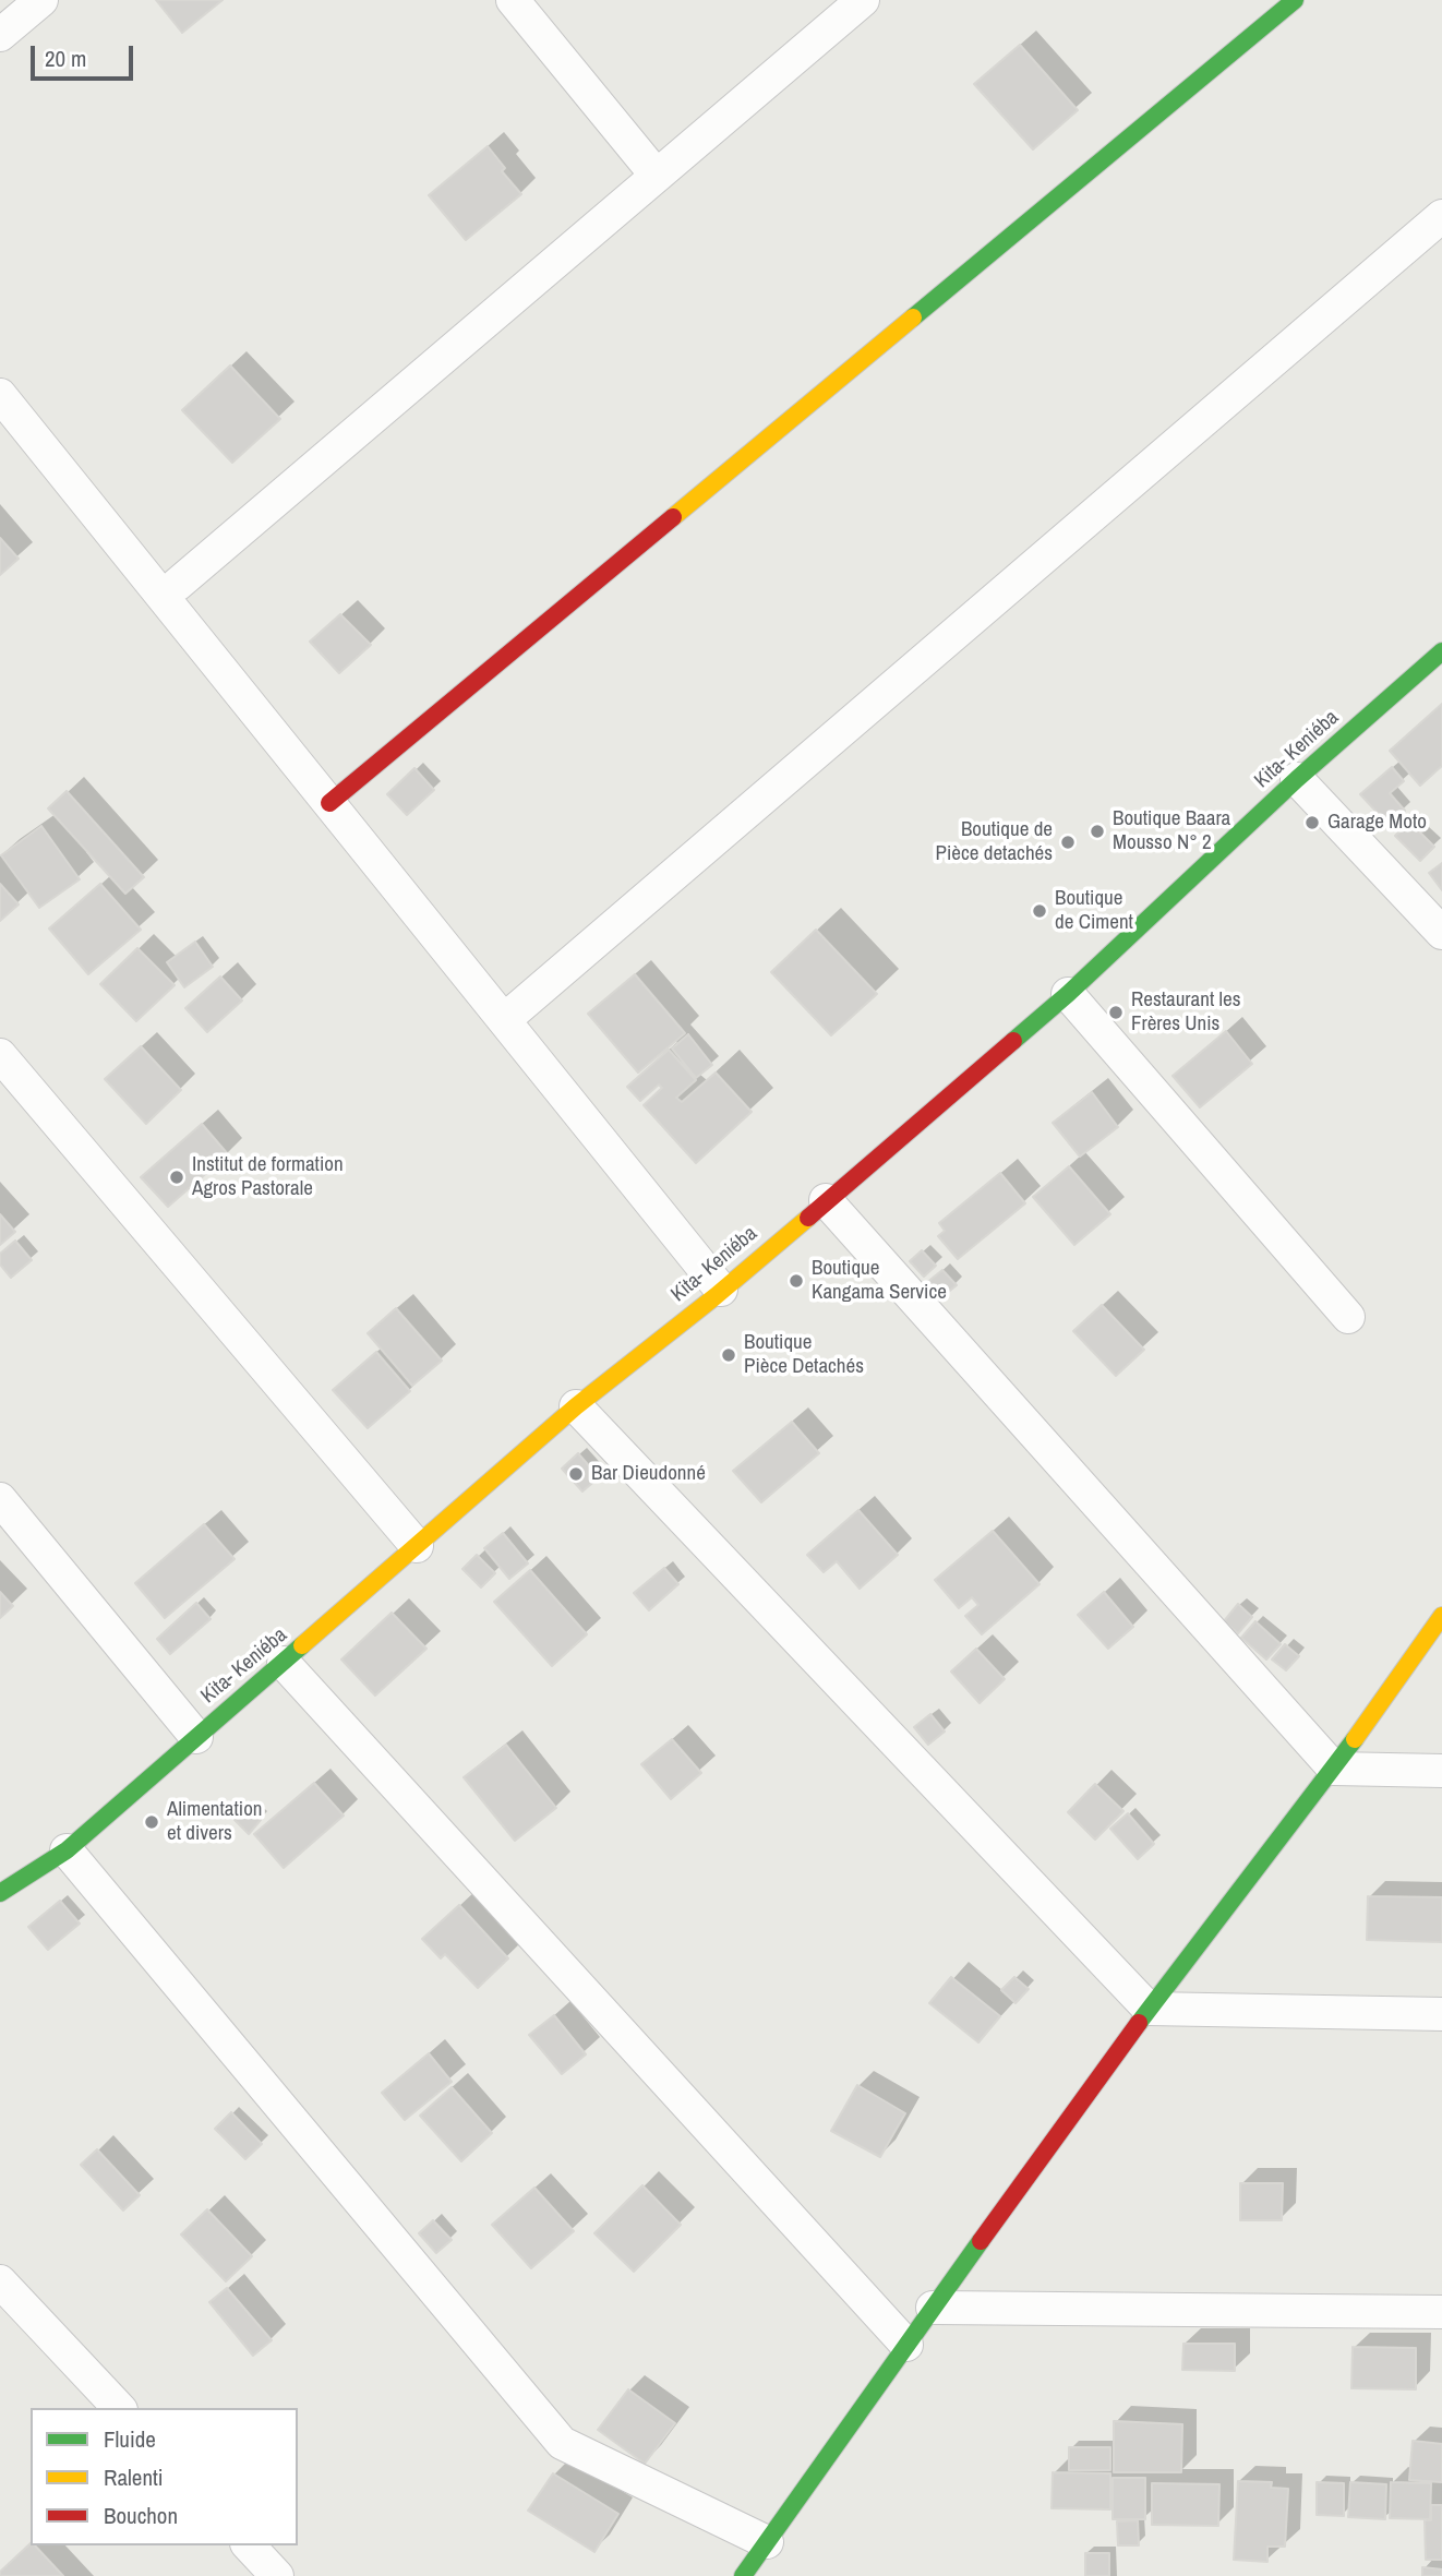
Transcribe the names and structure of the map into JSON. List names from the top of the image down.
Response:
{
  "streets": {
    "street": ["Kita- Keniéba"]
  },
  "places": [
    "Garage Moto",
    "Boutique Baara Mousso N° 2",
    "Boutique de Pièce detachés",
    "Boutique de Ciment",
    "Restaurant les Frères Unis",
    "Institut de formation Agros Pastorale",
    "Boutique Kangama Service",
    "Boutique Pièce Detachés",
    "Bar Dieudonné",
    "Alimentation et divers"
  ],
  "legend": ["Fluide", "Ralenti", "Bouchon"],
  "scale_bar": "20 m"
}
